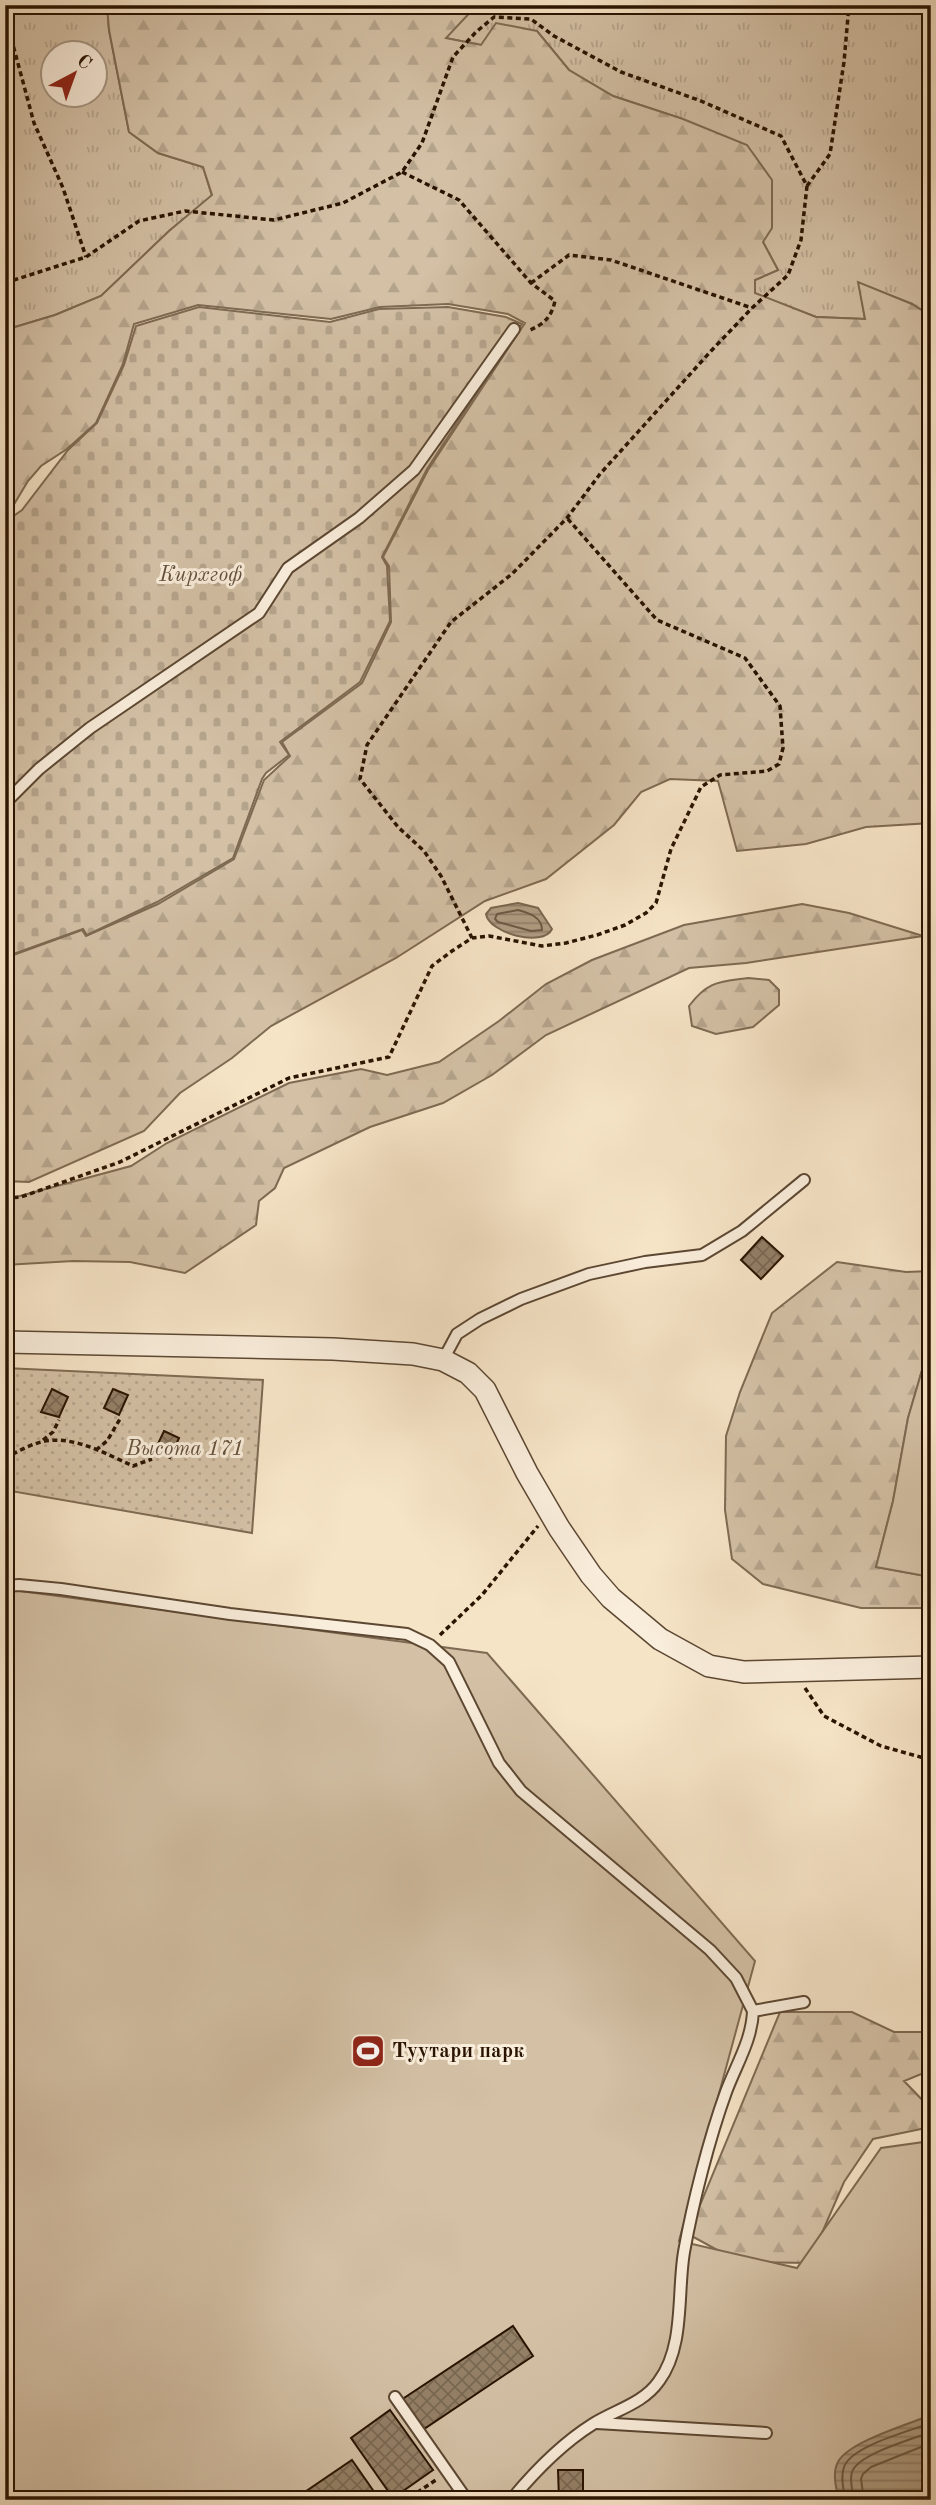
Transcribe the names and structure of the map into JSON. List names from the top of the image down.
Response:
{
  "parks": ["Кирхгоф", "Высота 171"],
  "places": {
    "sports": ["Туутари парк"]
  },
  "north": "top right"
}
